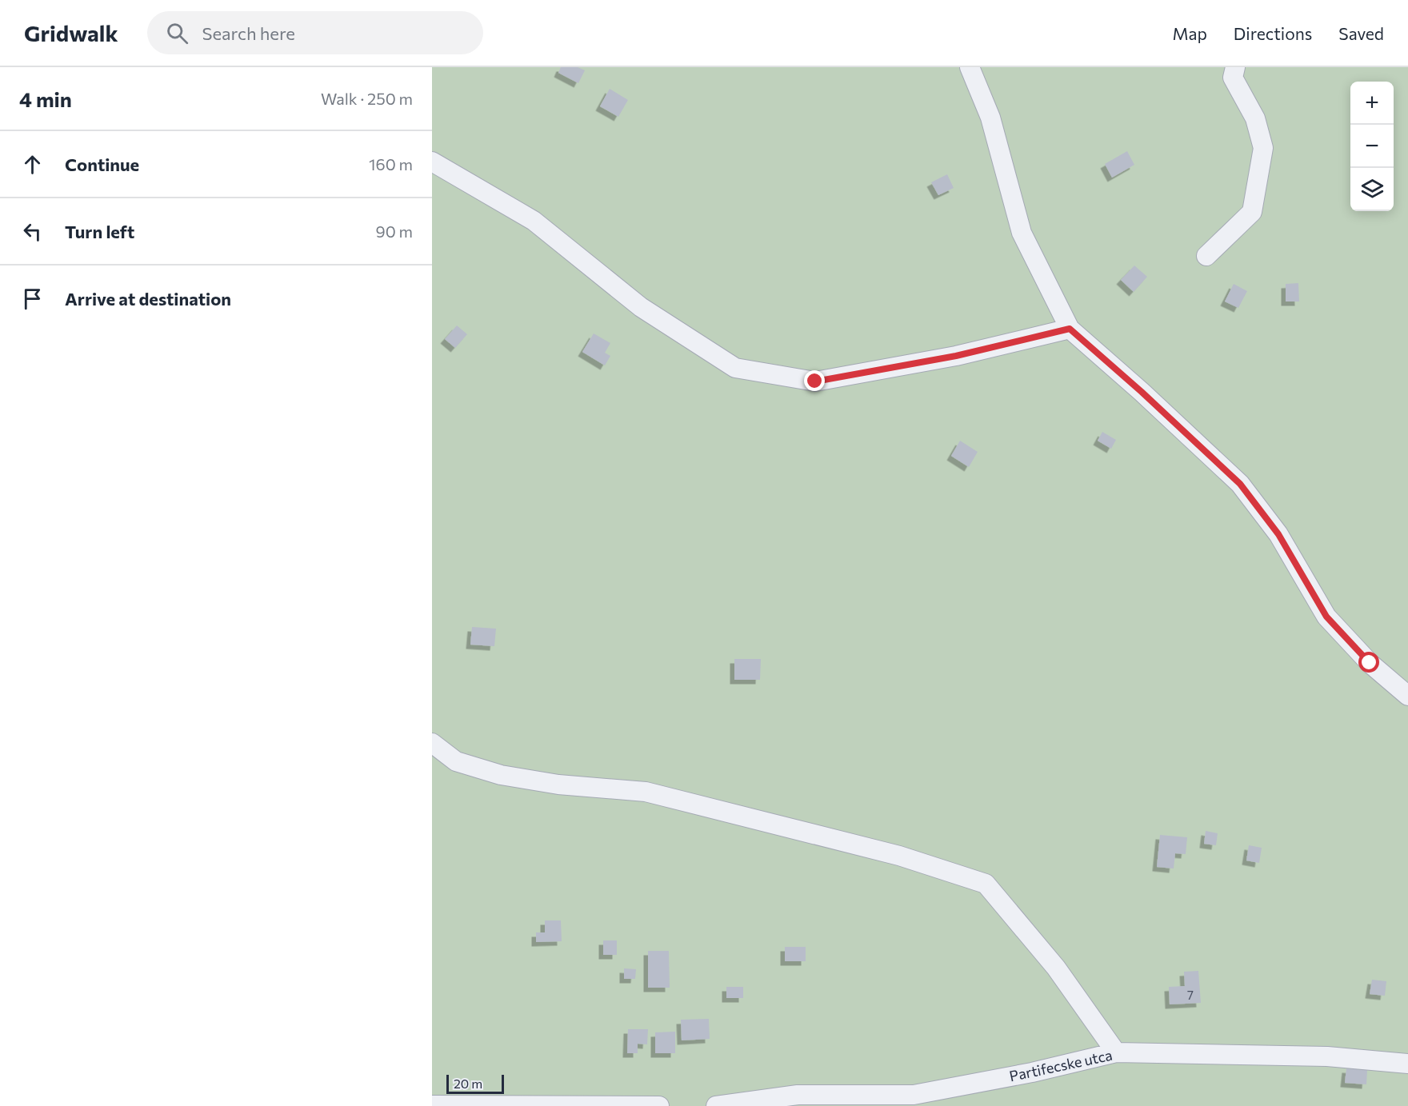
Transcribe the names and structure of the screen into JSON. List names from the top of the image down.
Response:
{
  "streets": {
    "street": ["Partifecske utca"]
  },
  "house_numbers": ["7"],
  "scale_bar": "20 m",
  "page": {
    "header": "Gridwalk",
    "search": "Search here",
    "nav": ["Map", "Directions", "Saved"],
    "heading": ["4 min", "Walk · 250 m"],
    "map_buttons": ["+", "−"],
    "list": [
      ["Continue", "160 m"],
      ["Turn left", "90 m"],
      "Arrive at destination"
    ],
    "scale": "20 m"
  }
}
